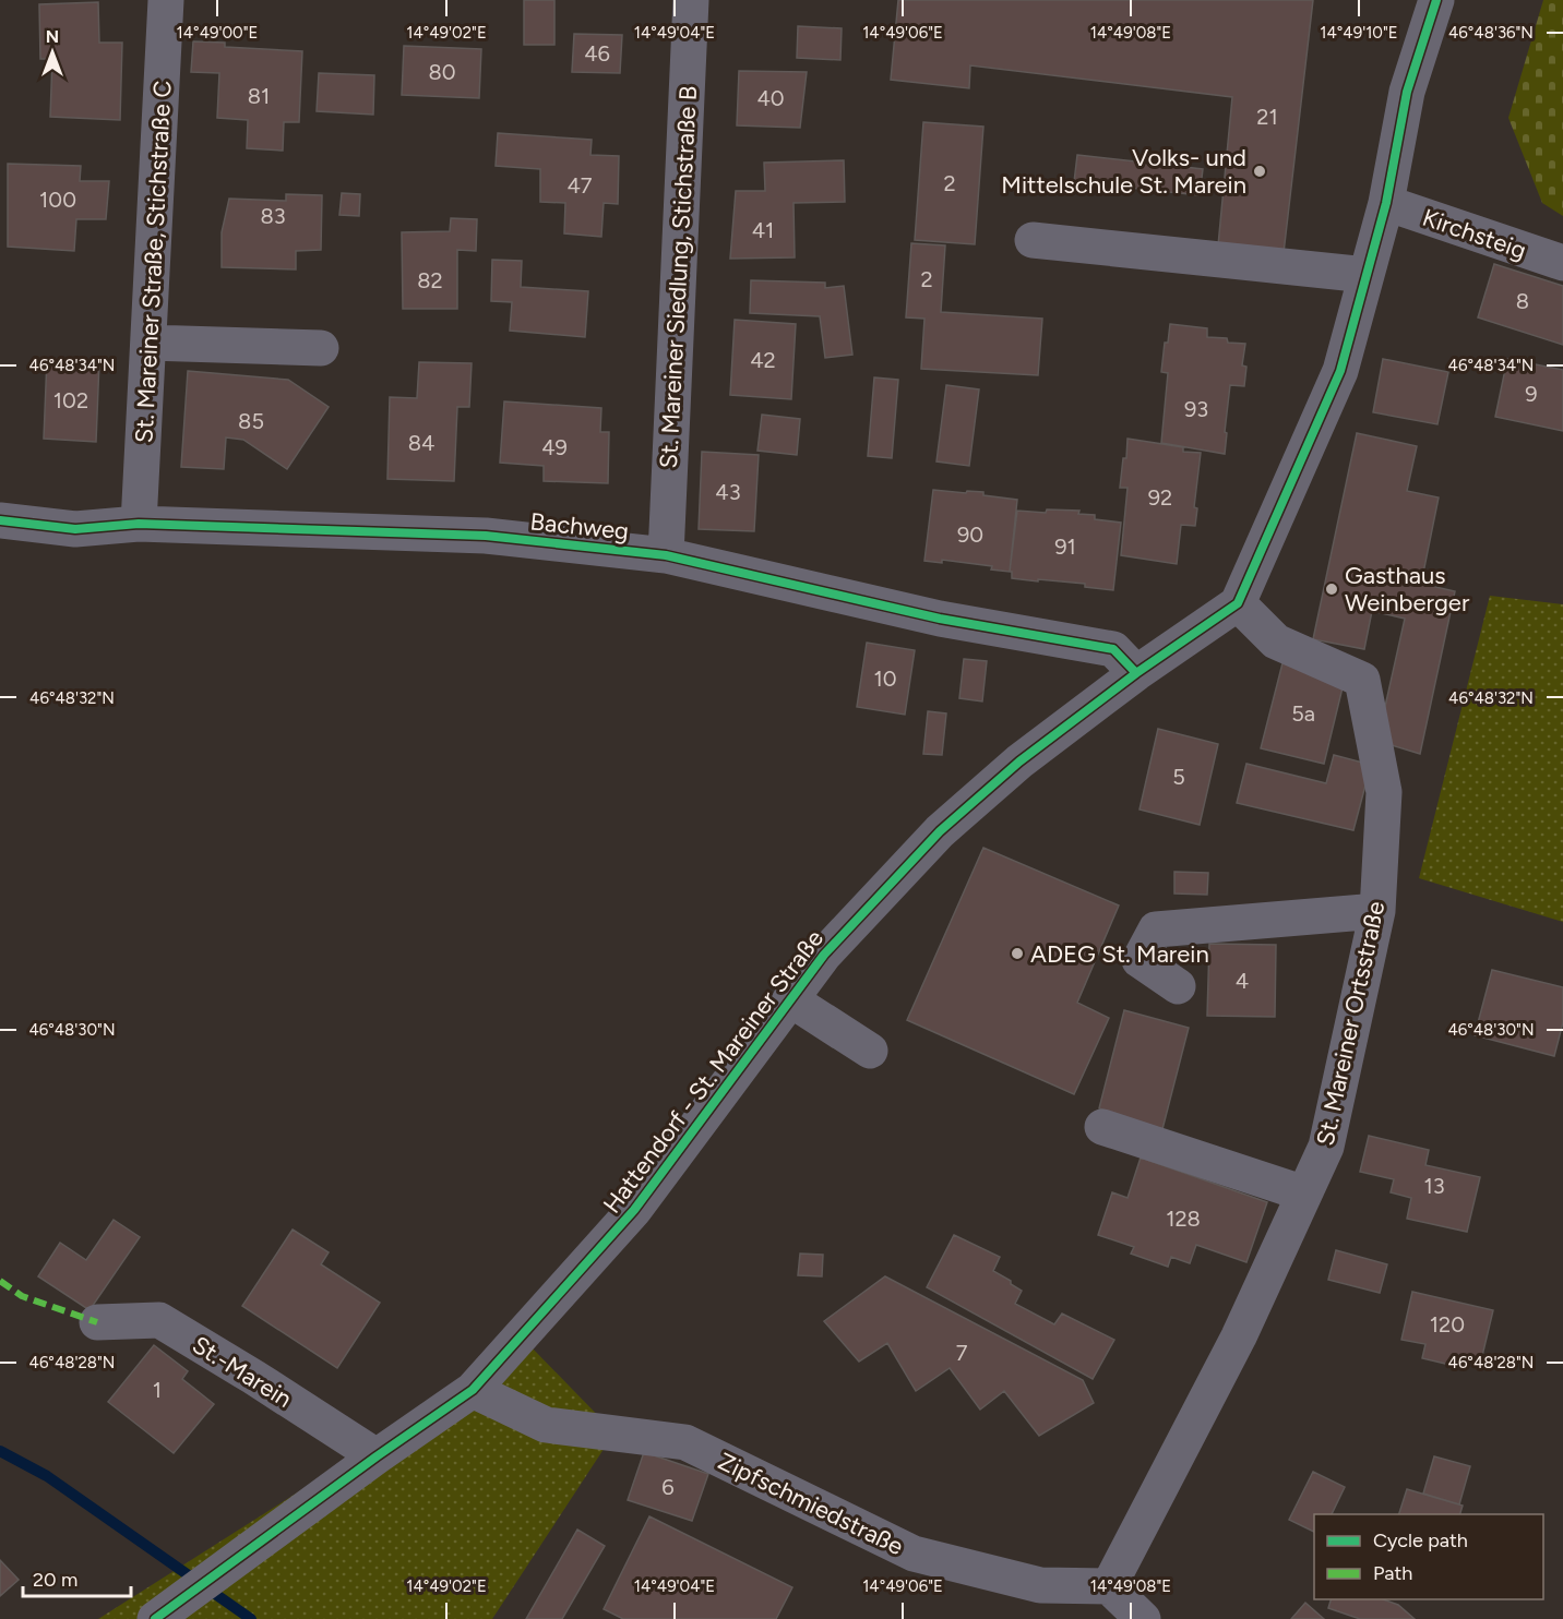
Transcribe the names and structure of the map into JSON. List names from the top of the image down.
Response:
{
  "streets": {
    "street": [
      "Kirchsteig",
      "St. Mareiner Straße, Stichstraße C",
      "St. Mareiner Siedlung, Stichstraße B",
      "Bachweg",
      "St. Mareiner Ortsstraße",
      "Hattendorf - St. Mareiner Straße",
      "St.-Marein",
      "Zipfschmiedstraße"
    ]
  },
  "crossings": [
    ["St. Mareiner Straße, Stichstraße C", "Bachweg"],
    ["St. Mareiner Siedlung, Stichstraße B", "Bachweg"],
    ["Bachweg", "Hattendorf - St. Mareiner Straße"],
    ["St. Mareiner Ortsstraße", "Hattendorf - St. Mareiner Straße"],
    ["St. Mareiner Ortsstraße", "Zipfschmiedstraße"],
    ["Hattendorf - St. Mareiner Straße", "St.-Marein"],
    ["Hattendorf - St. Mareiner Straße", "Zipfschmiedstraße"]
  ],
  "places": ["Volks- und Mittelschule St. Marein", "Gasthaus Weinberger", "ADEG St. Marein"],
  "house_numbers": [
    "46",
    "80",
    "81",
    "40",
    "21",
    "2",
    "47",
    "100",
    "83",
    "41",
    "2",
    "82",
    "8",
    "42",
    "9",
    "102",
    "93",
    "85",
    "84",
    "49",
    "43",
    "92",
    "90",
    "91",
    "10",
    "5a",
    "5",
    "4",
    "13",
    "128",
    "120",
    "7",
    "1",
    "6"
  ],
  "legend": ["Cycle path", "Path"],
  "scale_bar": "20 m",
  "north": "top",
  "coordinates": [
    "14°49'00\"E",
    "14°49'02\"E",
    "14°49'04\"E",
    "14°49'06\"E",
    "14°49'08\"E",
    "14°49'10\"E",
    "46°48'36\"N",
    "46°48'34\"N",
    "46°48'32\"N",
    "46°48'30\"N",
    "46°48'28\"N"
  ]
}
